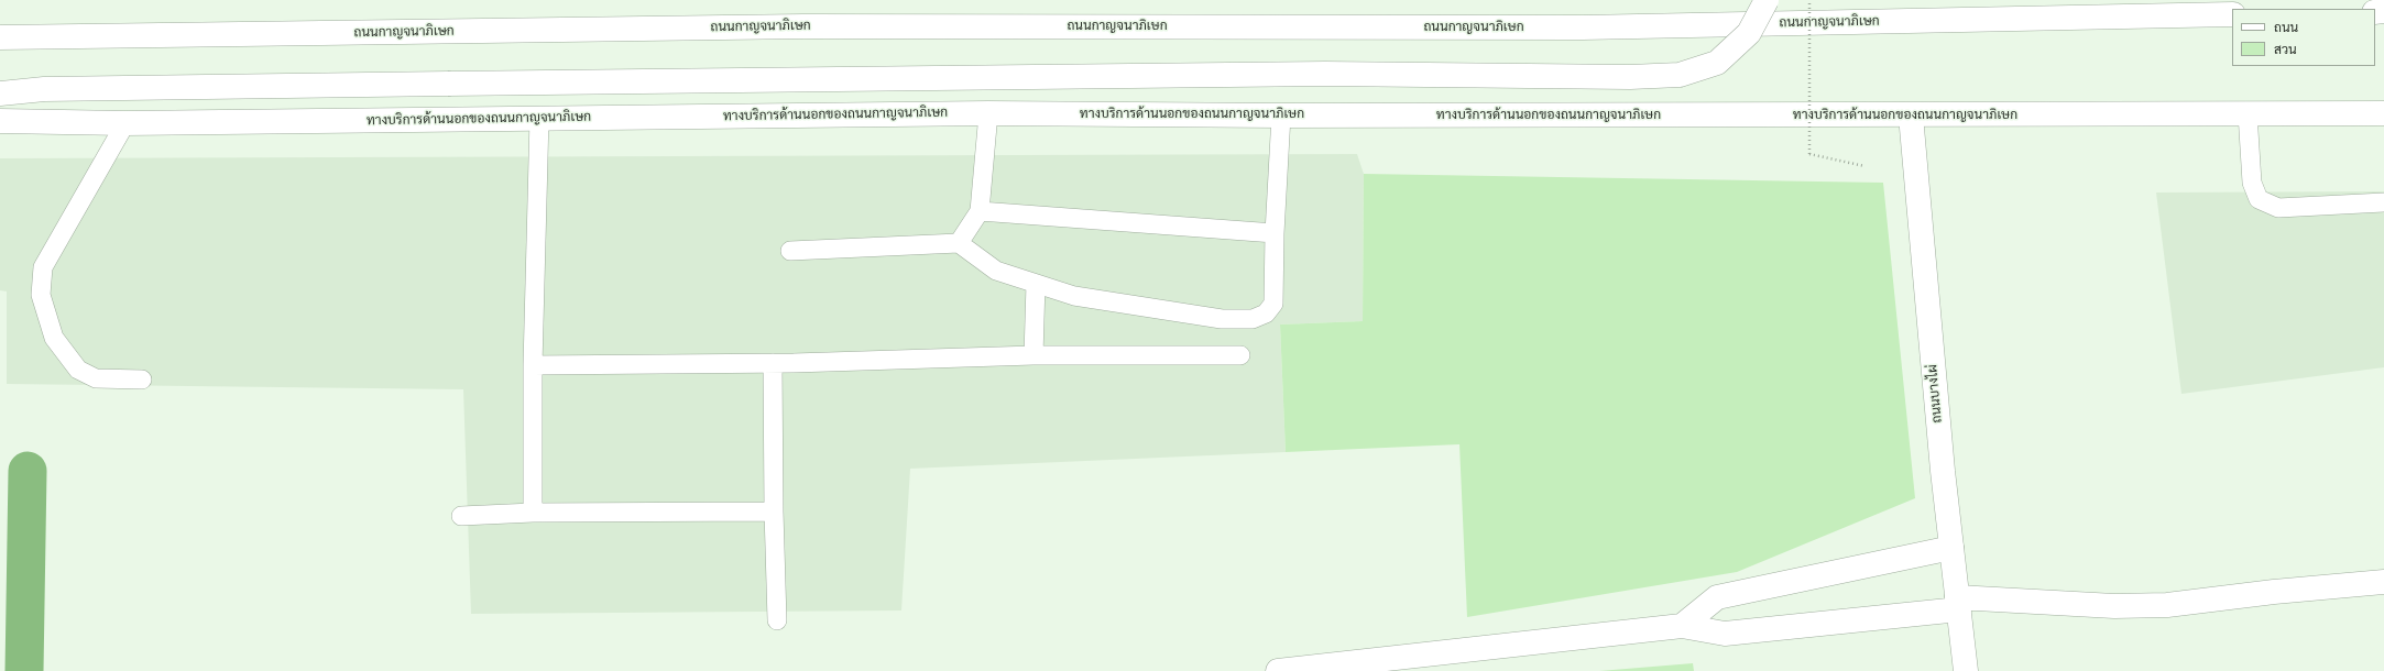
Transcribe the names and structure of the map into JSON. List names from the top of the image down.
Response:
{
  "streets": {
    "main road": ["ถนนกาญจนาภิเษก", "ทางบริการด้านนอกของถนนกาญจนาภิเษก", "ถนนบางไผ่"]
  },
  "crossings": [
    ["ทางบริการด้านนอกของถนนกาญจนาภิเษก", "ถนนบางไผ่"]
  ],
  "legend": ["ถนน", "สวน"]
}
